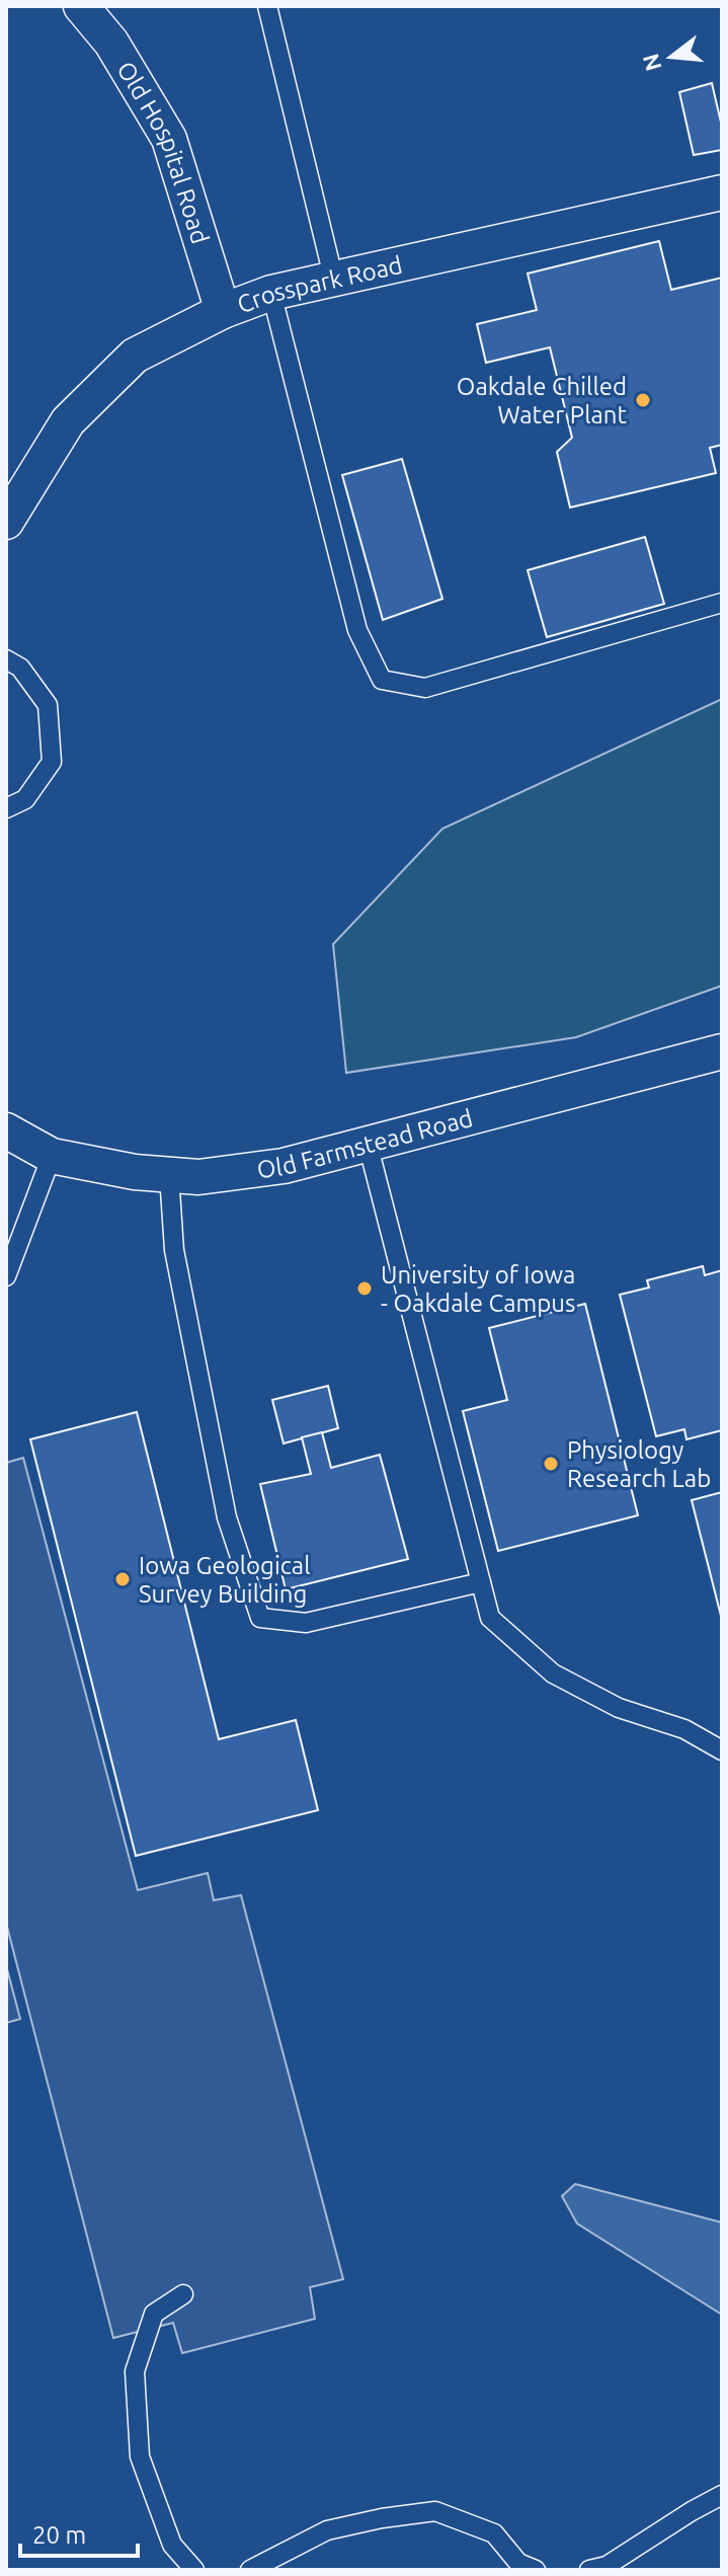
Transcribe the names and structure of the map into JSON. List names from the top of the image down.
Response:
{
  "streets": {
    "street": ["Old Hospital Road", "Crosspark Road", "Old Farmstead Road"]
  },
  "crossings": [
    ["Old Hospital Road", "Crosspark Road"]
  ],
  "places": [
    "Oakdale Chilled Water Plant",
    "University of Iowa - Oakdale Campus",
    "Physiology Research Lab",
    "Iowa Geological Survey Building"
  ],
  "scale_bar": "20 m",
  "north": "left"
}
